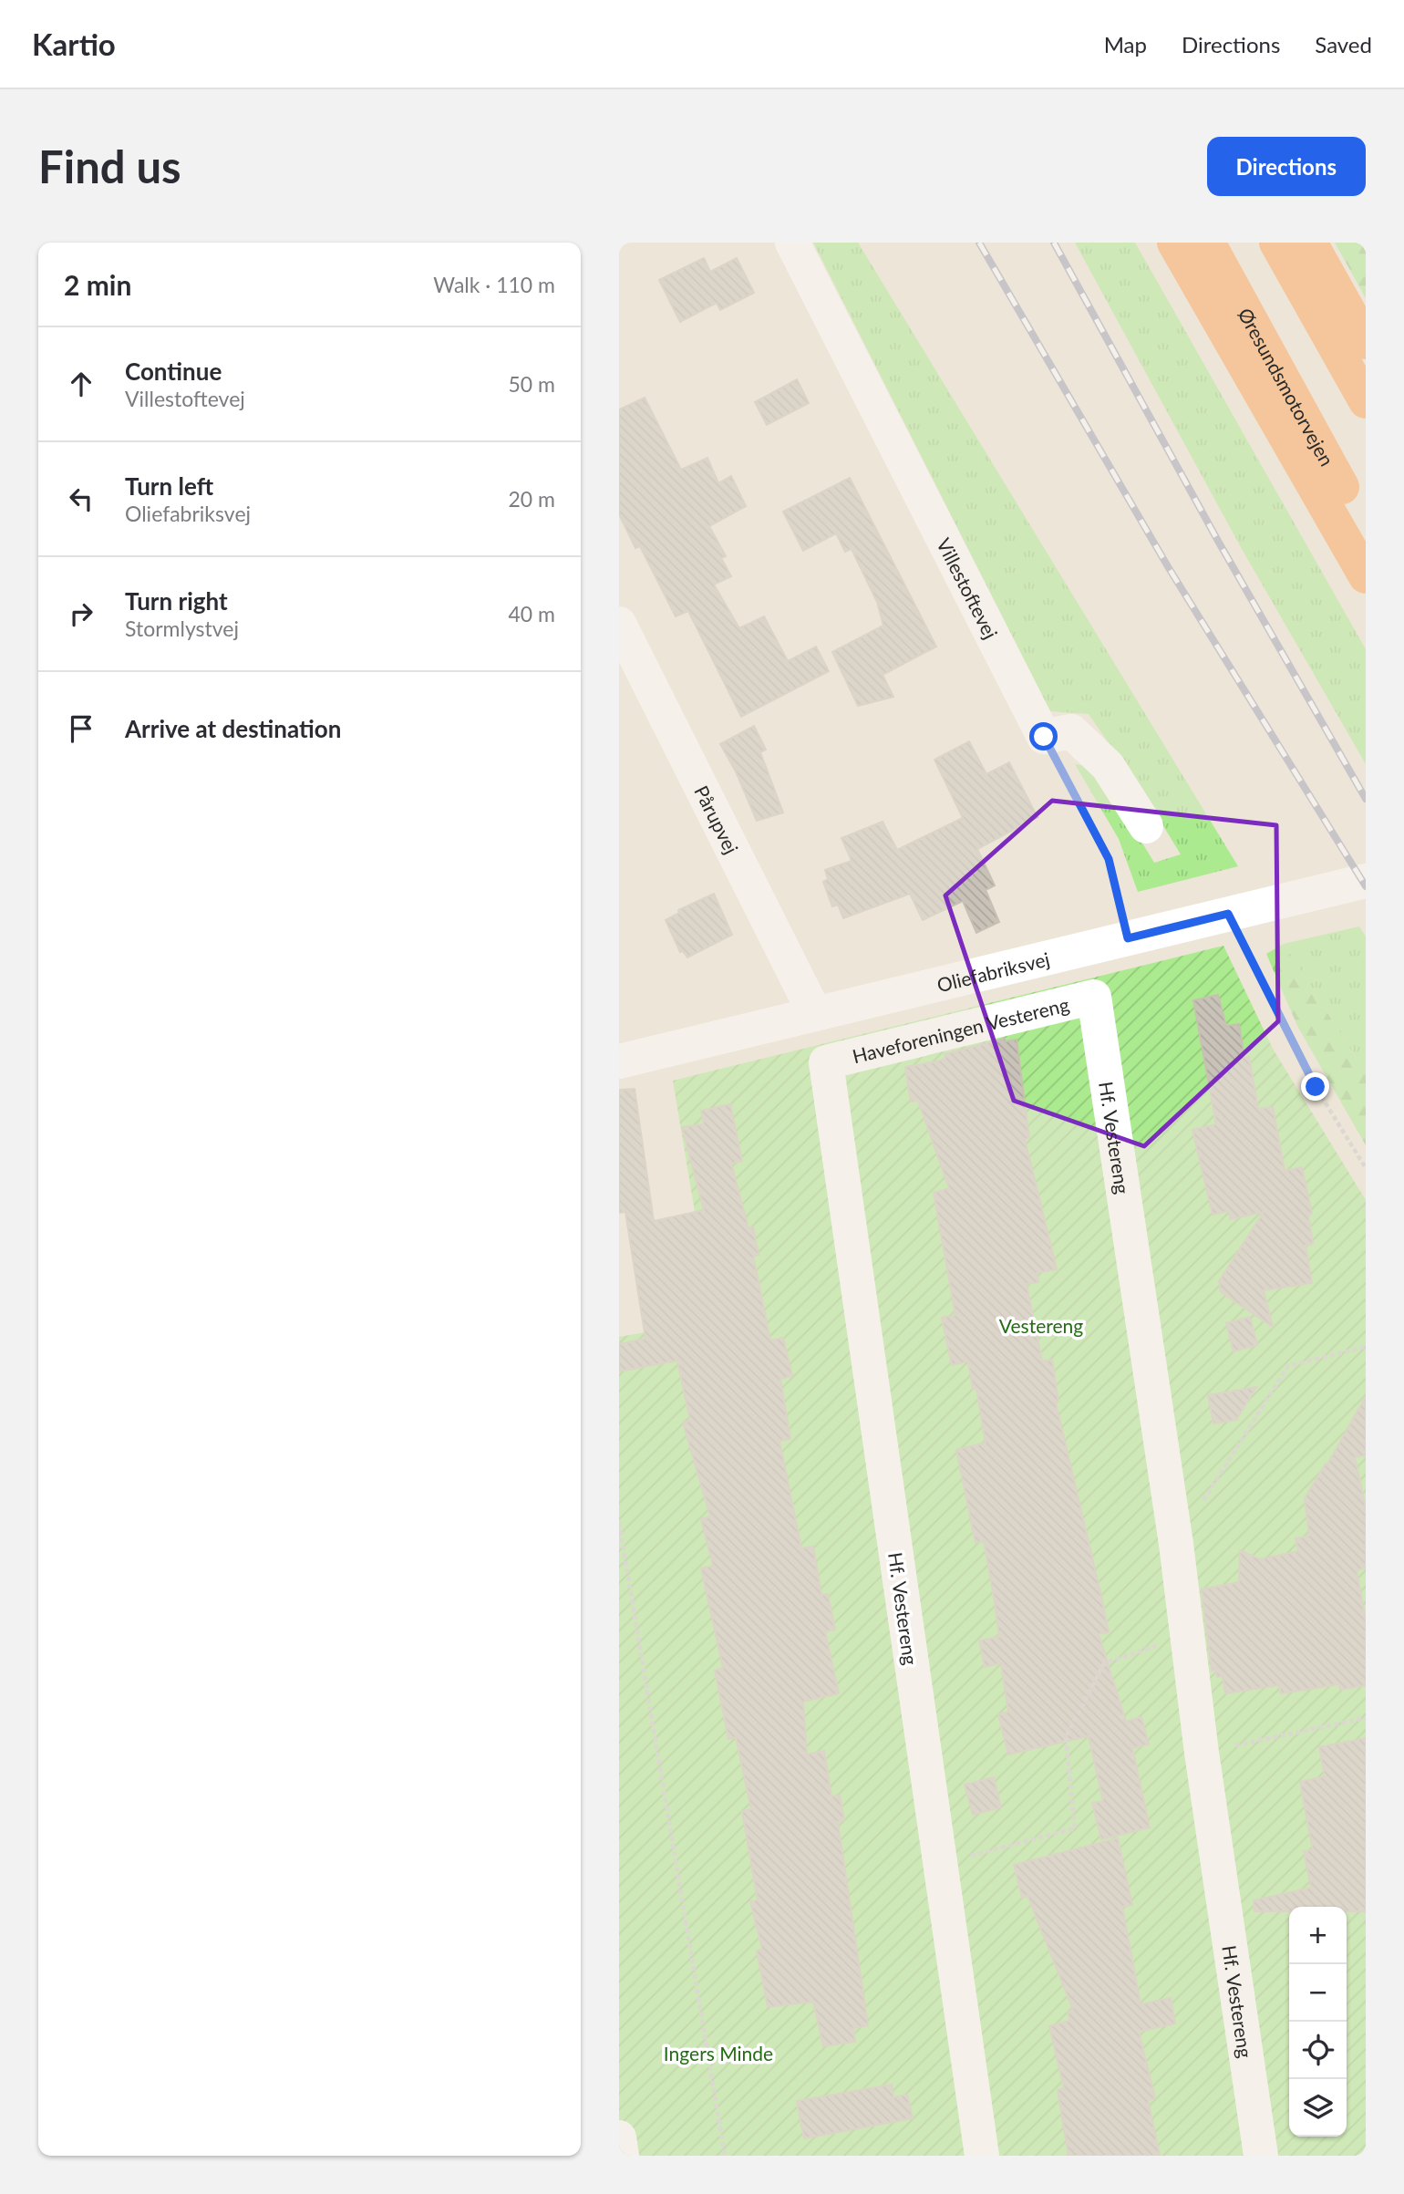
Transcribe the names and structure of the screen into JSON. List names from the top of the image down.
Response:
{
  "streets": {
    "highway": ["Øresundsmotorvejen"],
    "street": [
      "Villestoftevej",
      "Pårupvej",
      "Oliefabriksvej",
      "Haveforeningen Vestereng",
      "Hf. Vestereng"
    ]
  },
  "crossings": [
    ["Pårupvej", "Oliefabriksvej"],
    ["Haveforeningen Vestereng", "Hf. Vestereng"]
  ],
  "parks": ["Vestereng", "Ingers Minde"],
  "page": {
    "header": "Kartio",
    "nav": ["Map", "Directions", "Saved"],
    "buttons": "Directions",
    "title": "Find us",
    "heading": ["2 min", "Walk · 110 m"],
    "list": [
      ["Continue", "Villestoftevej", "50 m"],
      ["Turn left", "Oliefabriksvej", "20 m"],
      ["Turn right", "Stormlystvej", "40 m"],
      "Arrive at destination"
    ],
    "map_buttons": ["+", "−"]
  }
}
